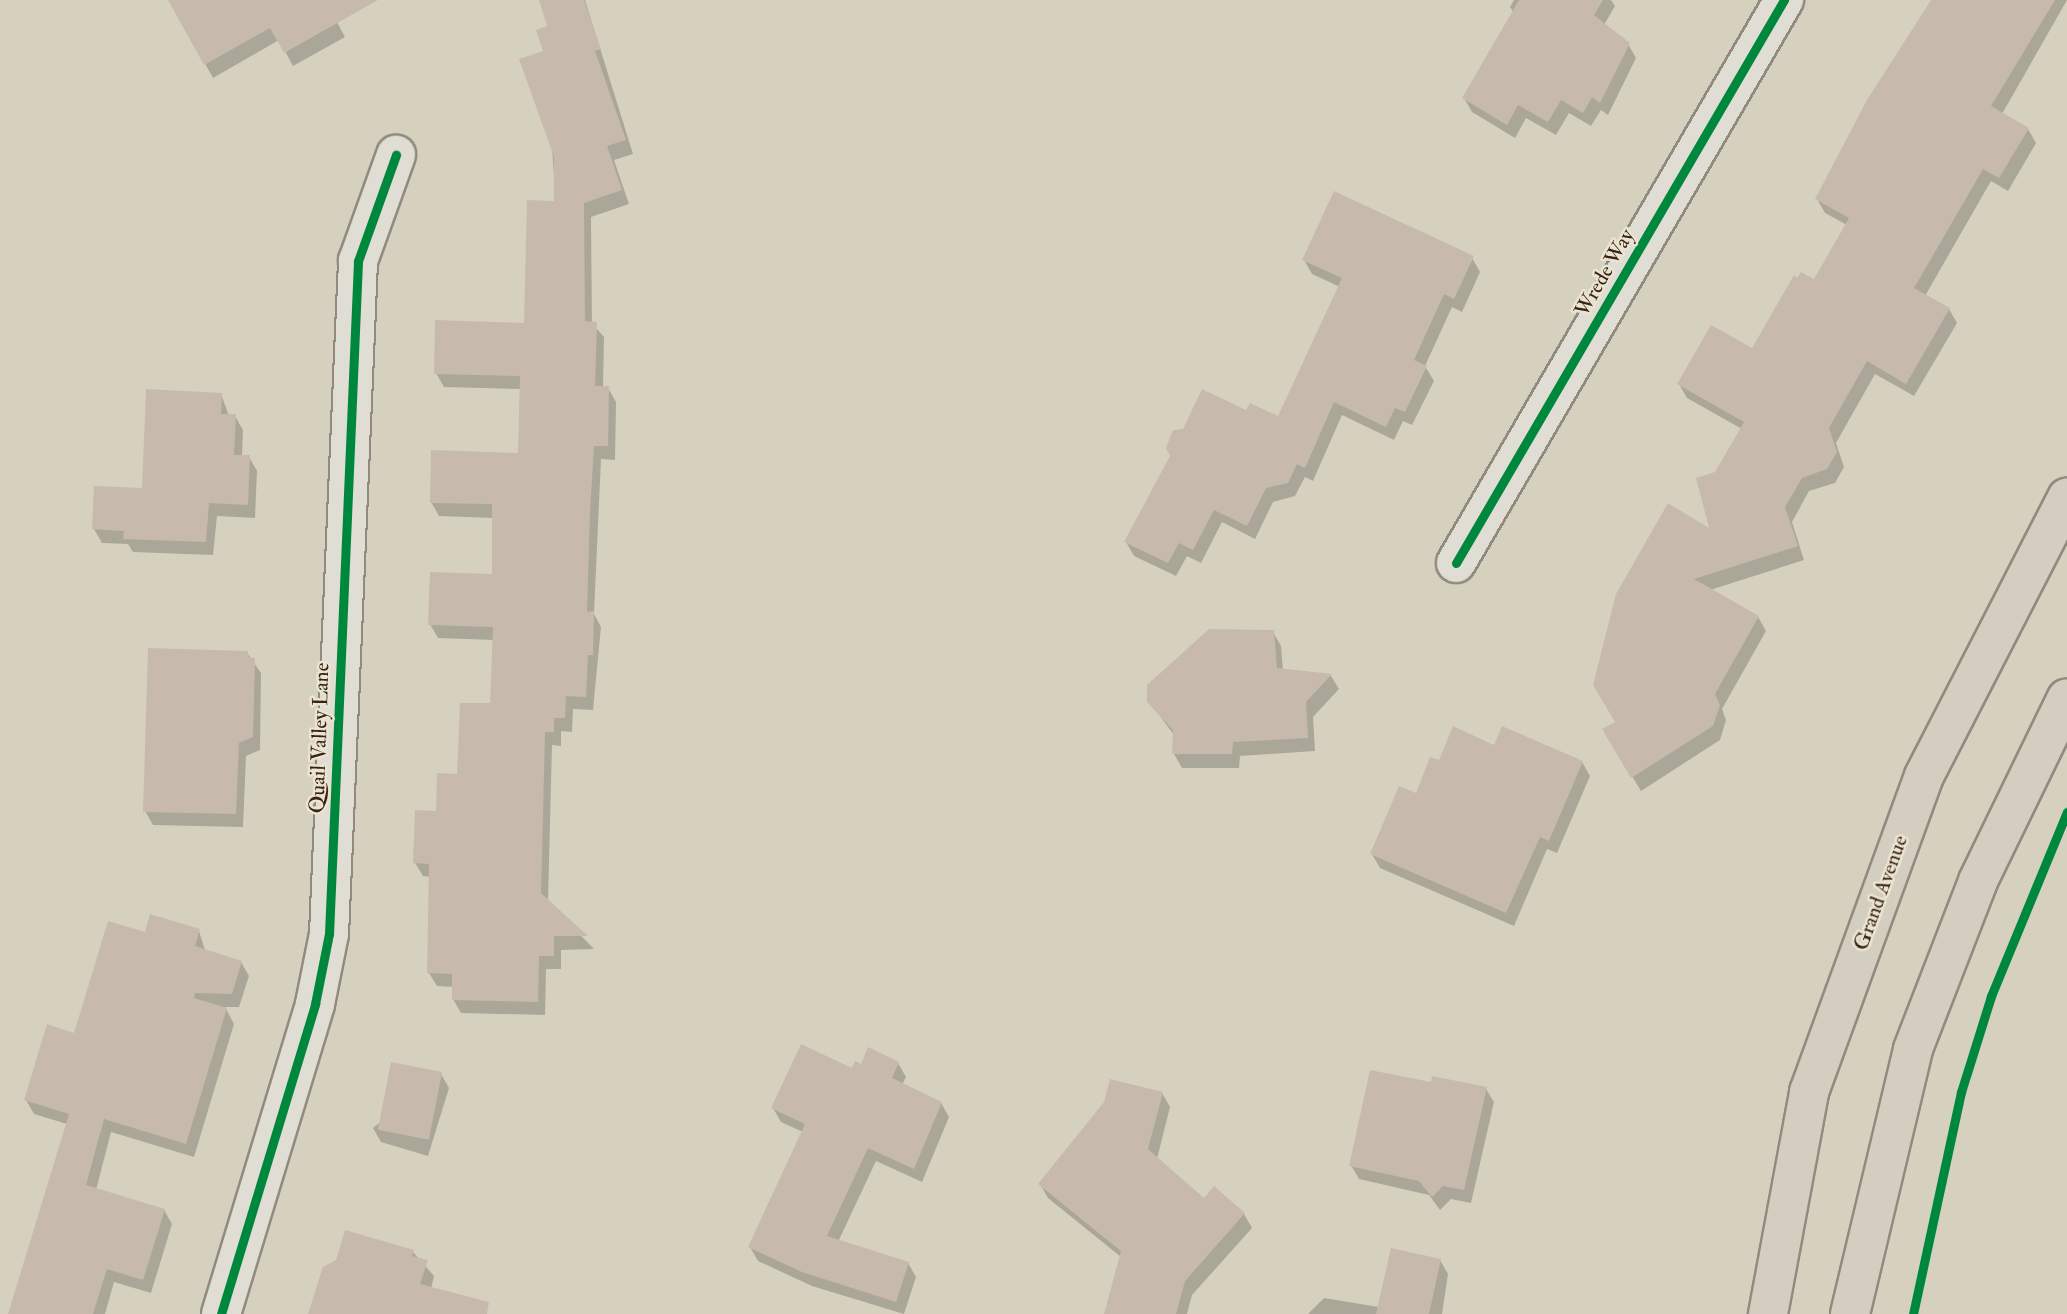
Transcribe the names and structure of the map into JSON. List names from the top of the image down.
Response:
{
  "streets": {
    "main road": ["Grand Avenue"],
    "street": ["Wrede Way", "Quail Valley Lane"]
  }
}
